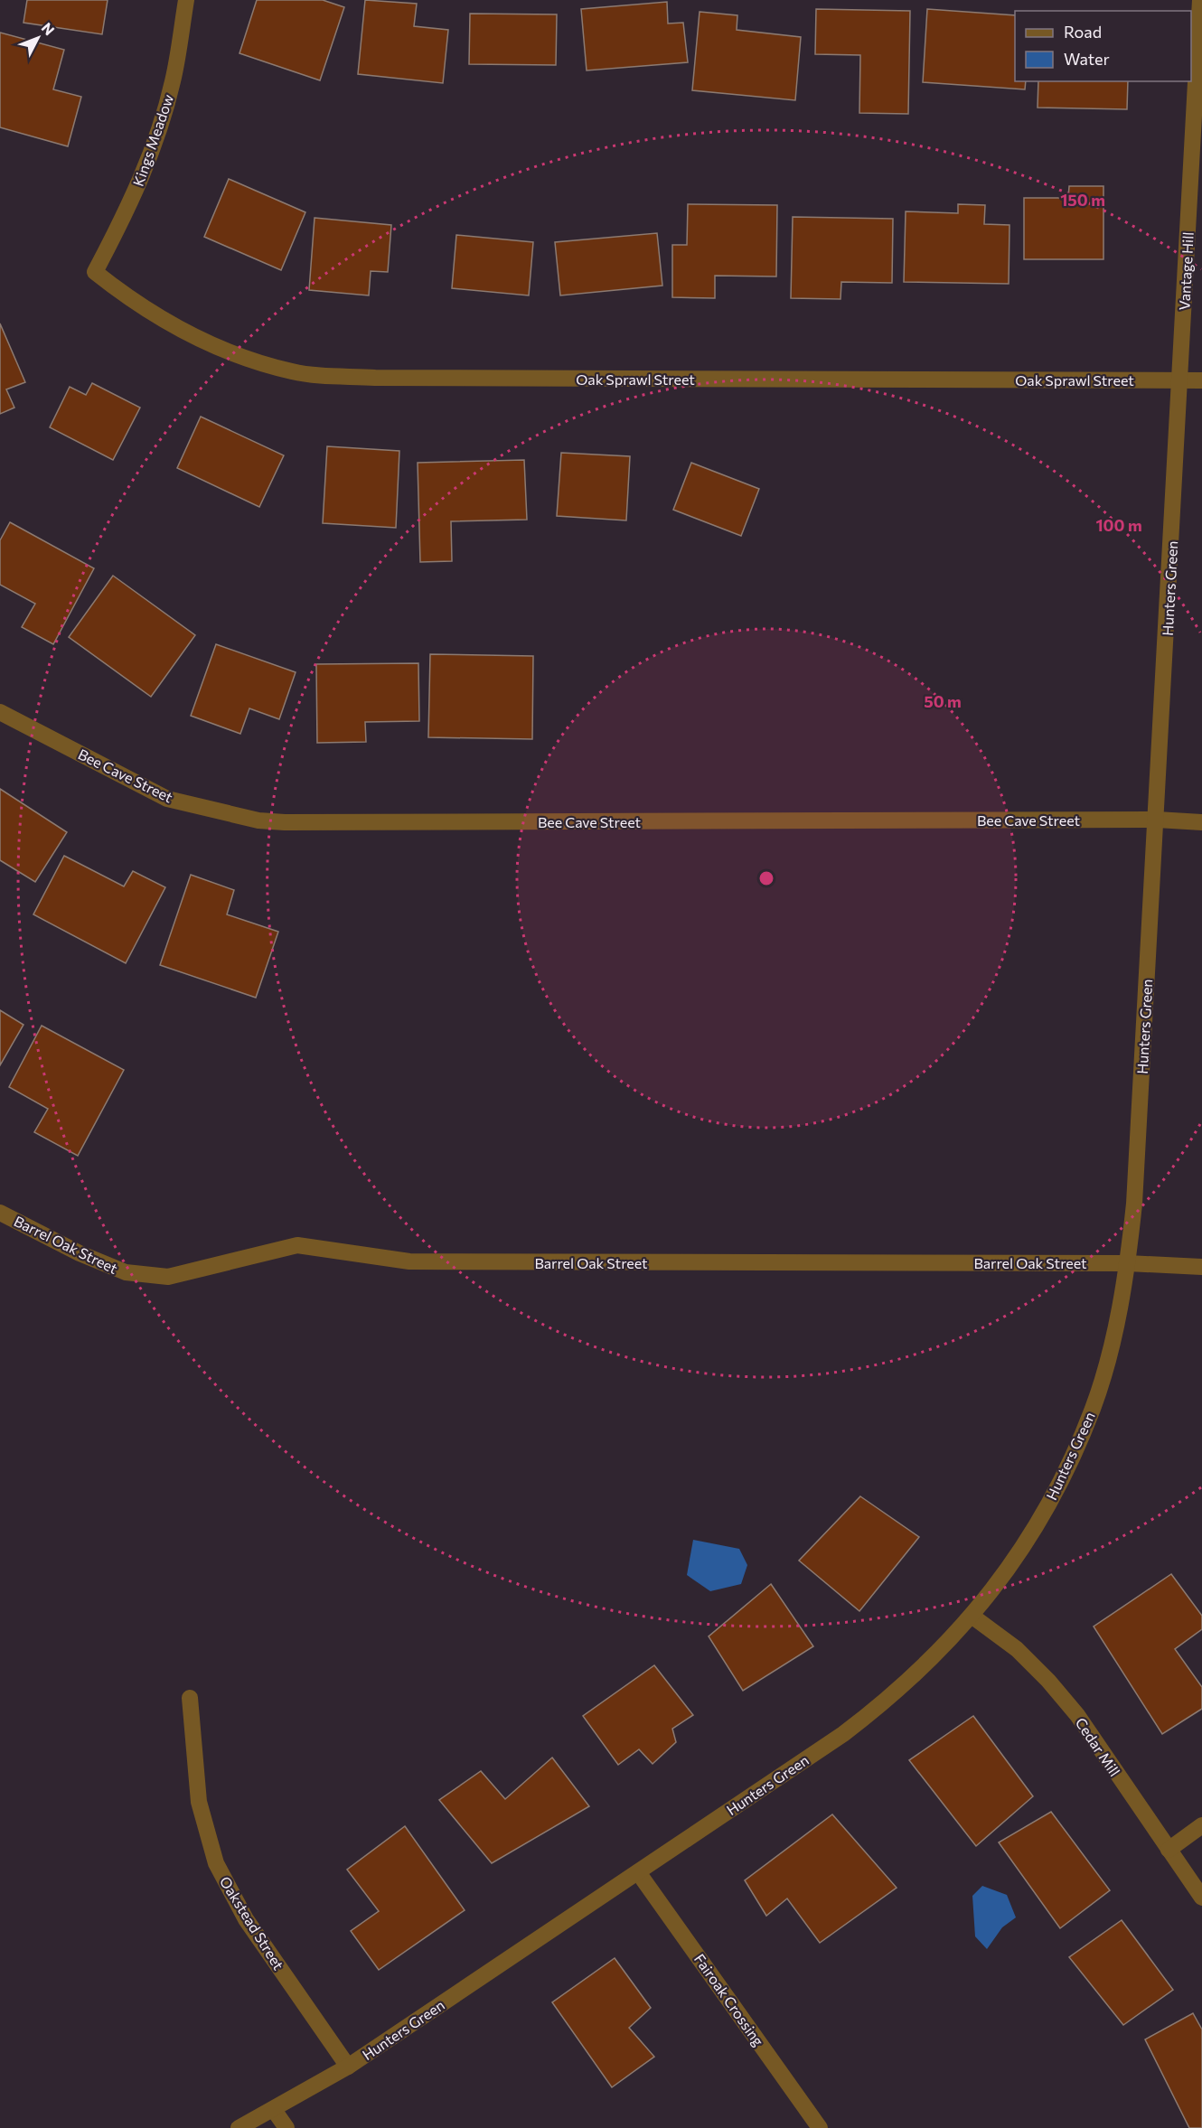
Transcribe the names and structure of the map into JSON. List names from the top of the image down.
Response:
{
  "streets": {
    "street": [
      "Kings Meadow",
      "Vantage Hill",
      "Oak Sprawl Street",
      "Hunters Green",
      "Bee Cave Street",
      "Barrel Oak Street",
      "Cedar Mill",
      "Oakstead Street",
      "Fairoak Crossing"
    ]
  },
  "crossings": [
    ["Kings Meadow", "Oak Sprawl Street"],
    ["Vantage Hill", "Oak Sprawl Street"],
    ["Vantage Hill", "Hunters Green"],
    ["Oak Sprawl Street", "Hunters Green"],
    ["Hunters Green", "Bee Cave Street"],
    ["Hunters Green", "Barrel Oak Street"],
    ["Hunters Green", "Cedar Mill"],
    ["Hunters Green", "Oakstead Street"],
    ["Hunters Green", "Fairoak Crossing"]
  ],
  "legend": ["Road", "Water"],
  "north": "top right",
  "rings": ["150 m", "100 m", "50 m"]
}
